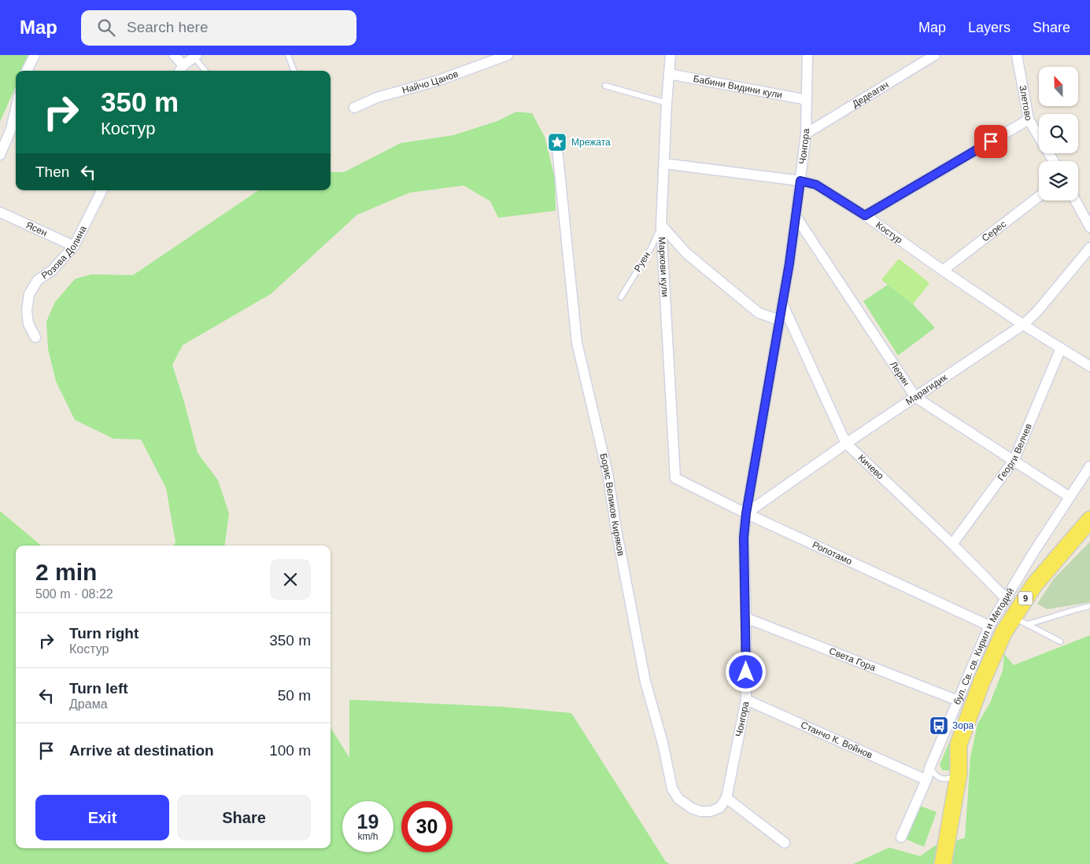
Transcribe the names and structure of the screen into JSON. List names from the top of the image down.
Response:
{
  "streets": {
    "main road": ["9", "бул. Св. св. Кирил и Методий"],
    "street": [
      "Найчо Цанов",
      "Бабини Видини кули",
      "Дедеагач",
      "Злетово",
      "Чонгора",
      "Ясен",
      "Серес",
      "Костур",
      "Розова Долина",
      "Маркови кули",
      "Лерин",
      "Марагидик",
      "Георги Велчев",
      "Кичево",
      "Борис Великов Киряков",
      "Ропотамо",
      "Света Гора",
      "Станчо К. Войнов"
    ],
    "lane": ["Руен"]
  },
  "crossings": [
    ["Бабини Видини кули", "Чонгора"],
    ["Бабини Видини кули", "Маркови кули"],
    ["Дедеагач", "Чонгора"],
    ["Чонгора", "Костур"],
    ["Чонгора", "Лерин"],
    ["Чонгора", "Марагидик"],
    ["Чонгора", "Кичево"],
    ["Чонгора", "Борис Великов Киряков"],
    ["Чонгора", "Ропотамо"],
    ["Чонгора", "Света Гора"],
    ["Чонгора", "Станчо К. Войнов"],
    ["Ясен", "Розова Долина"],
    ["Серес", "Костур"],
    ["Костур", "Маркови кули"],
    ["Костур", "Марагидик"],
    ["Костур", "Георги Велчев"],
    ["Руен", "Маркови кули"],
    ["Маркови кули", "Ропотамо"],
    ["Лерин", "Марагидик"],
    ["Лерин", "Георги Велчев"],
    ["Лерин", "бул. Св. св. Кирил и Методий"],
    ["Марагидик", "Кичево"],
    ["Марагидик", "Ропотамо"],
    ["Георги Велчев", "Кичево"],
    ["Кичево", "бул. Св. св. Кирил и Методий"],
    ["Ропотамо", "бул. Св. св. Кирил и Методий"],
    ["9", "бул. Св. св. Кирил и Методий"],
    ["бул. Св. св. Кирил и Методий", "Света Гора"],
    ["бул. Св. св. Кирил и Методий", "Станчо К. Войнов"]
  ],
  "places": {
    "place": ["Мрежата"],
    "bus stop": ["Зора"]
  },
  "north": "top",
  "page": {
    "header": "Map",
    "search": "Search here",
    "nav": ["Map", "Layers", "Share"],
    "turn": ["350 m", "Костур"],
    "then": "Then",
    "heading": ["2 min", "500 m · 08:22"],
    "list": [
      {
        "name": "Turn right",
        "note": "Костур",
        "value": "350 m"
      },
      {
        "name": "Turn left",
        "note": "Драма",
        "value": "50 m"
      },
      {
        "name": "Arrive at destination",
        "value": "100 m"
      }
    ],
    "buttons": ["Exit", "Share"],
    "speed": "19 km/h",
    "limit": "30"
  }
}
